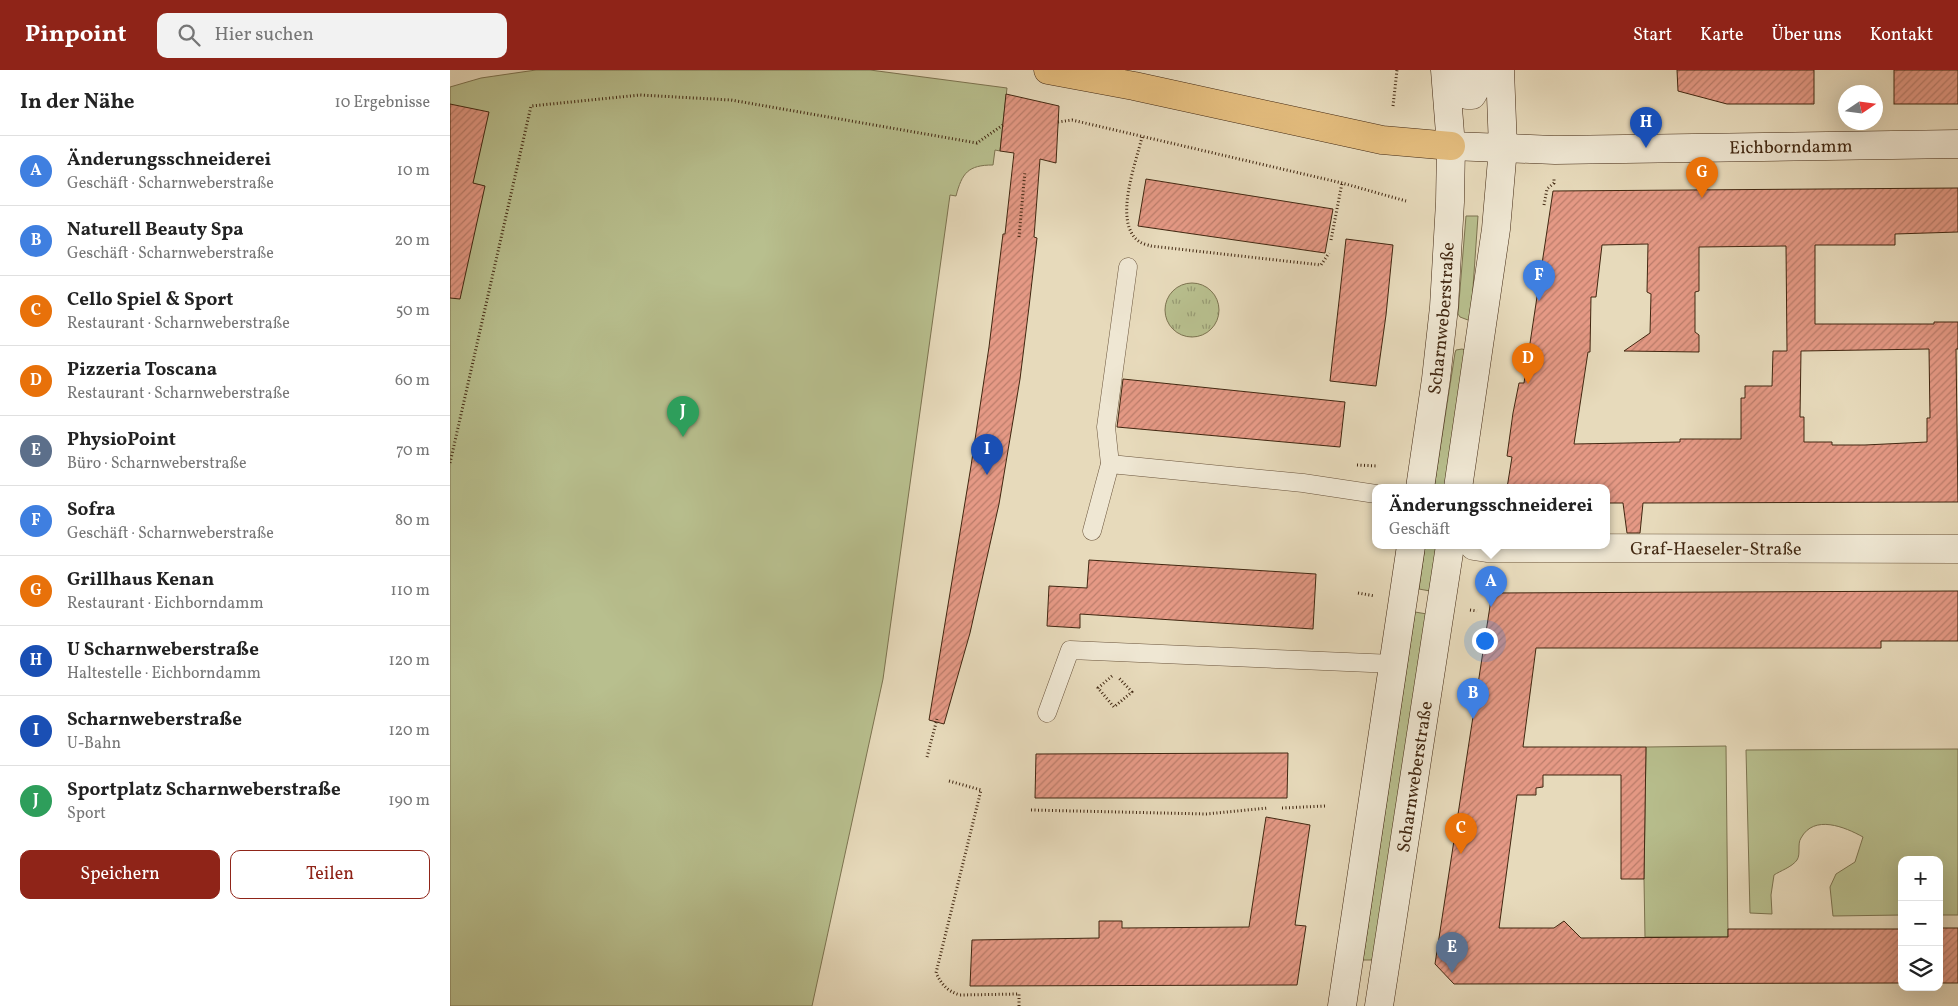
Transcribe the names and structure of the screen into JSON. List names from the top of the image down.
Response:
{
  "streets": {
    "main road": ["Eichborndamm", "Scharnweberstraße", "Graf-Haeseler-Straße"]
  },
  "north": "right",
  "page": {
    "header": "Pinpoint",
    "search": "Hier suchen",
    "nav": [
      "Start",
      "Karte",
      "Über uns",
      "Kontakt"
    ],
    "heading": ["In der Nähe", "10 Ergebnisse"],
    "pins": [
      "H",
      "G",
      "F",
      "D",
      "J",
      "I",
      "A",
      "B",
      "C",
      "E"
    ],
    "list": [
      {
        "mark": "A",
        "name": "Änderungsschneiderei",
        "note": "Geschäft · Scharnweberstraße",
        "value": "10 m"
      },
      {
        "mark": "B",
        "name": "Naturell Beauty Spa",
        "note": "Geschäft · Scharnweberstraße",
        "value": "20 m"
      },
      {
        "mark": "C",
        "name": "Cello Spiel & Sport",
        "note": "Restaurant · Scharnweberstraße",
        "value": "50 m"
      },
      {
        "mark": "D",
        "name": "Pizzeria Toscana",
        "note": "Restaurant · Scharnweberstraße",
        "value": "60 m"
      },
      {
        "mark": "E",
        "name": "PhysioPoint",
        "note": "Büro · Scharnweberstraße",
        "value": "70 m"
      },
      {
        "mark": "F",
        "name": "Sofra",
        "note": "Geschäft · Scharnweberstraße",
        "value": "80 m"
      },
      {
        "mark": "G",
        "name": "Grillhaus Kenan",
        "note": "Restaurant · Eichborndamm",
        "value": "110 m"
      },
      {
        "mark": "H",
        "name": "U Scharnweberstraße",
        "note": "Haltestelle · Eichborndamm",
        "value": "120 m"
      },
      {
        "mark": "I",
        "name": "Scharnweberstraße",
        "note": "U-Bahn",
        "value": "120 m"
      },
      {
        "mark": "J",
        "name": "Sportplatz Scharnweberstraße",
        "note": "Sport",
        "value": "190 m"
      }
    ],
    "popup": ["Änderungsschneiderei", "Geschäft"],
    "buttons": ["Speichern", "Teilen"],
    "map_buttons": ["+", "−"]
  }
}
